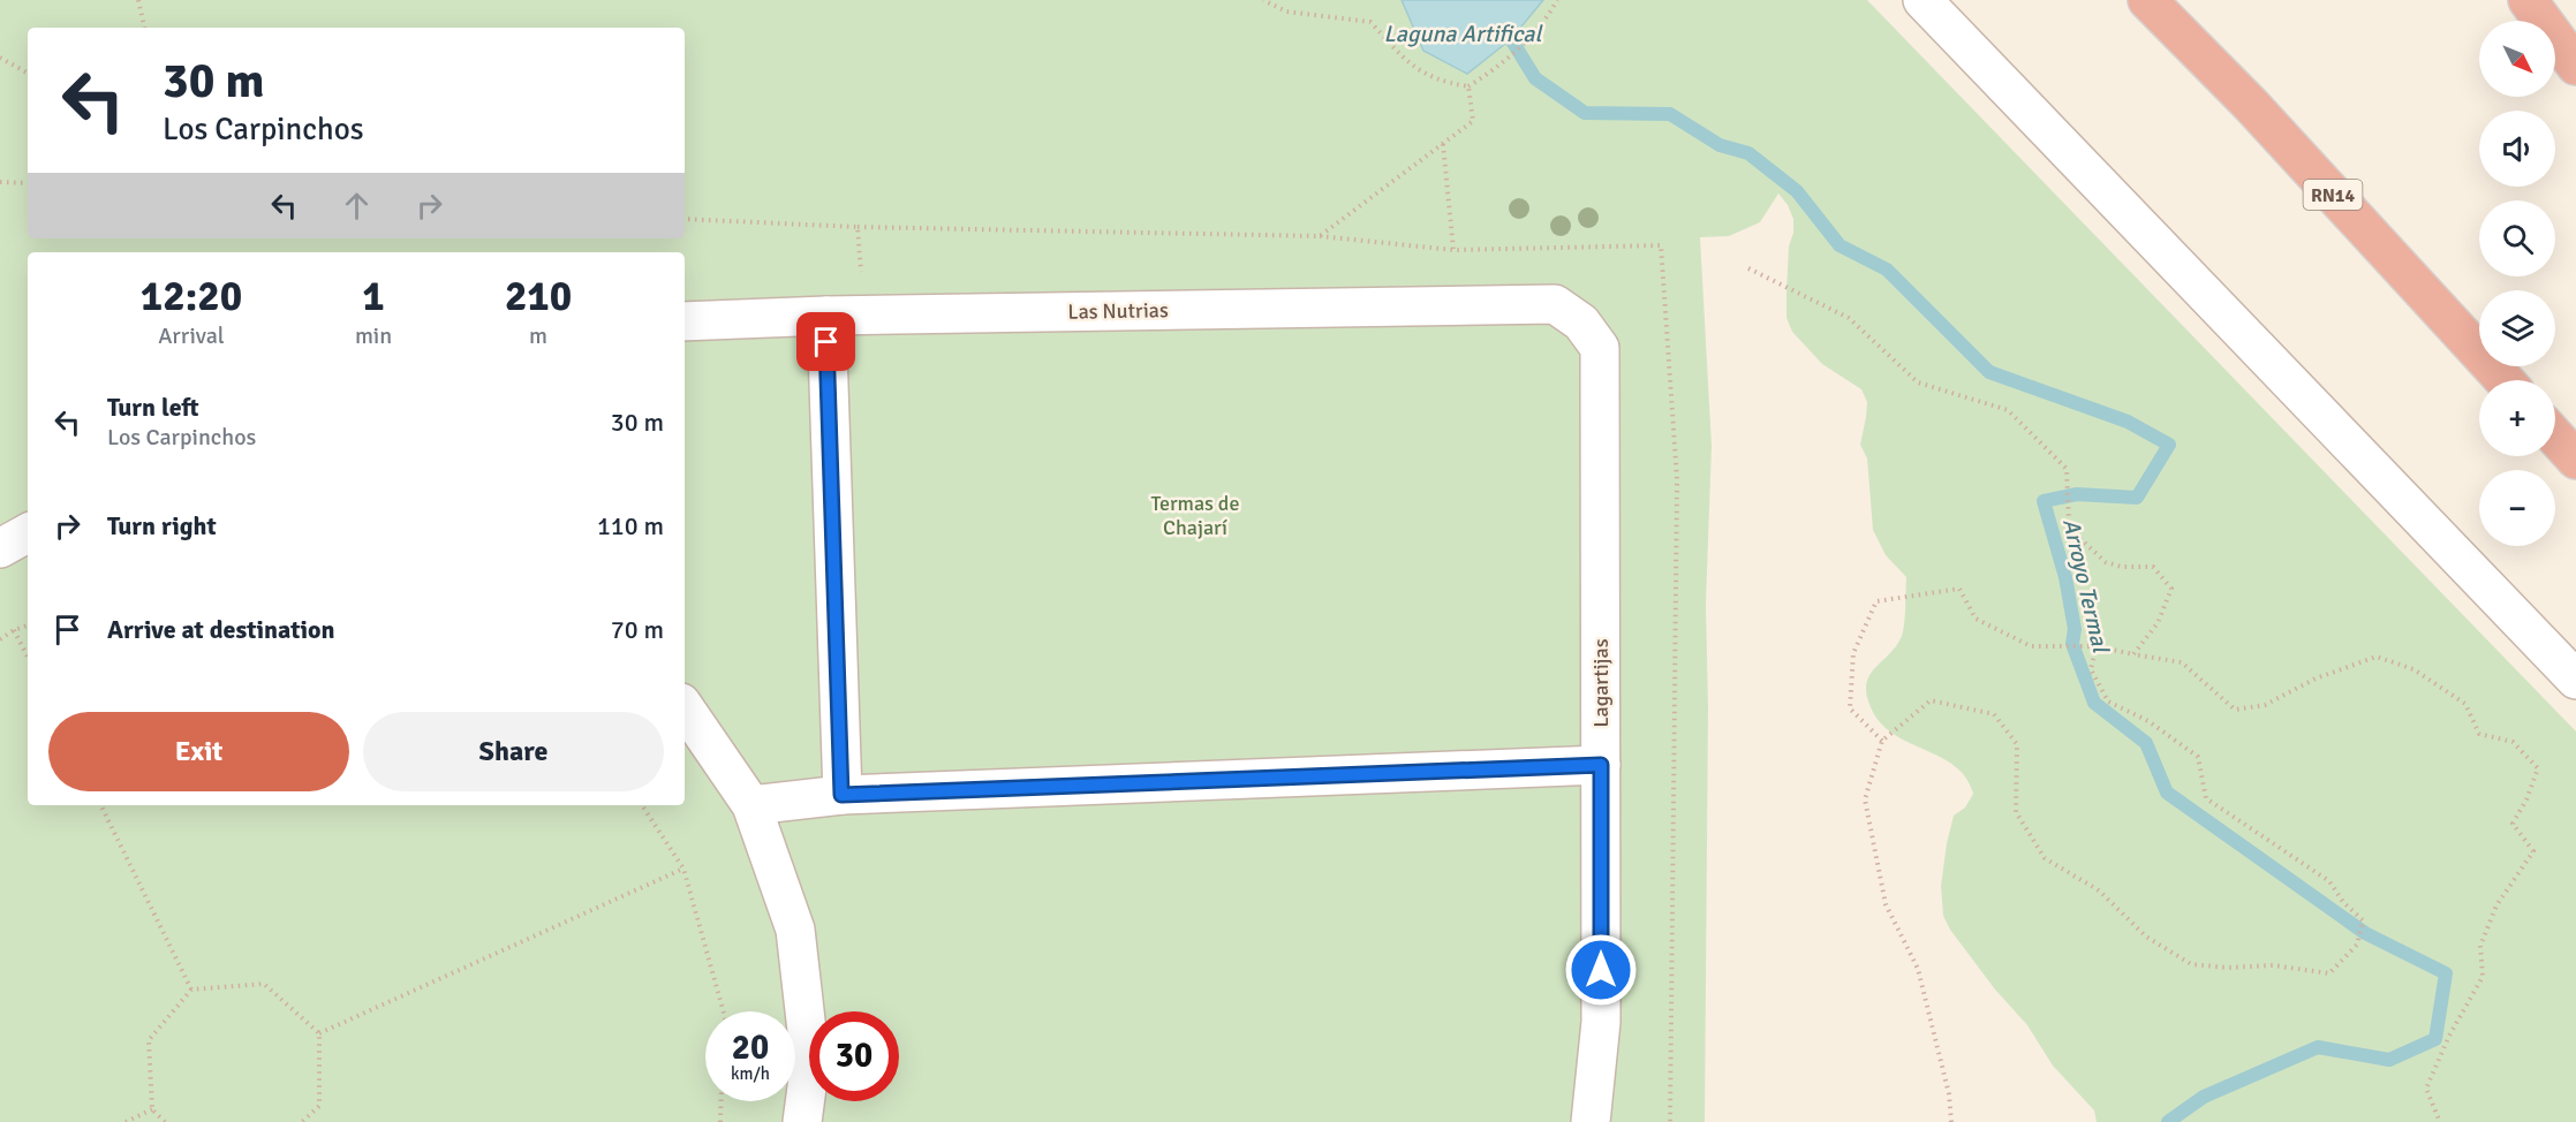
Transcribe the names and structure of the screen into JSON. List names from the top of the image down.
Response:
{
  "streets": {
    "highway": ["RN14"],
    "street": ["Las Nutrias", "Lagartijas"]
  },
  "crossings": [
    ["Las Nutrias", "Lagartijas"]
  ],
  "water": ["Laguna Artifical", "Arroyo Termal"],
  "parks": ["Termas de Chajarí"],
  "north": "bottom right",
  "page": {
    "map_buttons": ["+", "−"],
    "turn": ["30 m", "Los Carpinchos"],
    "eta": [
      "12:20",
      "Arrival",
      "1",
      "min",
      "210",
      "m"
    ],
    "list": [
      {
        "name": "Turn left",
        "note": "Los Carpinchos",
        "value": "30 m"
      },
      {
        "name": "Turn right",
        "value": "110 m"
      },
      {
        "name": "Arrive at destination",
        "value": "70 m"
      }
    ],
    "buttons": ["Exit", "Share"],
    "speed": "20 km/h",
    "limit": "30"
  }
}
